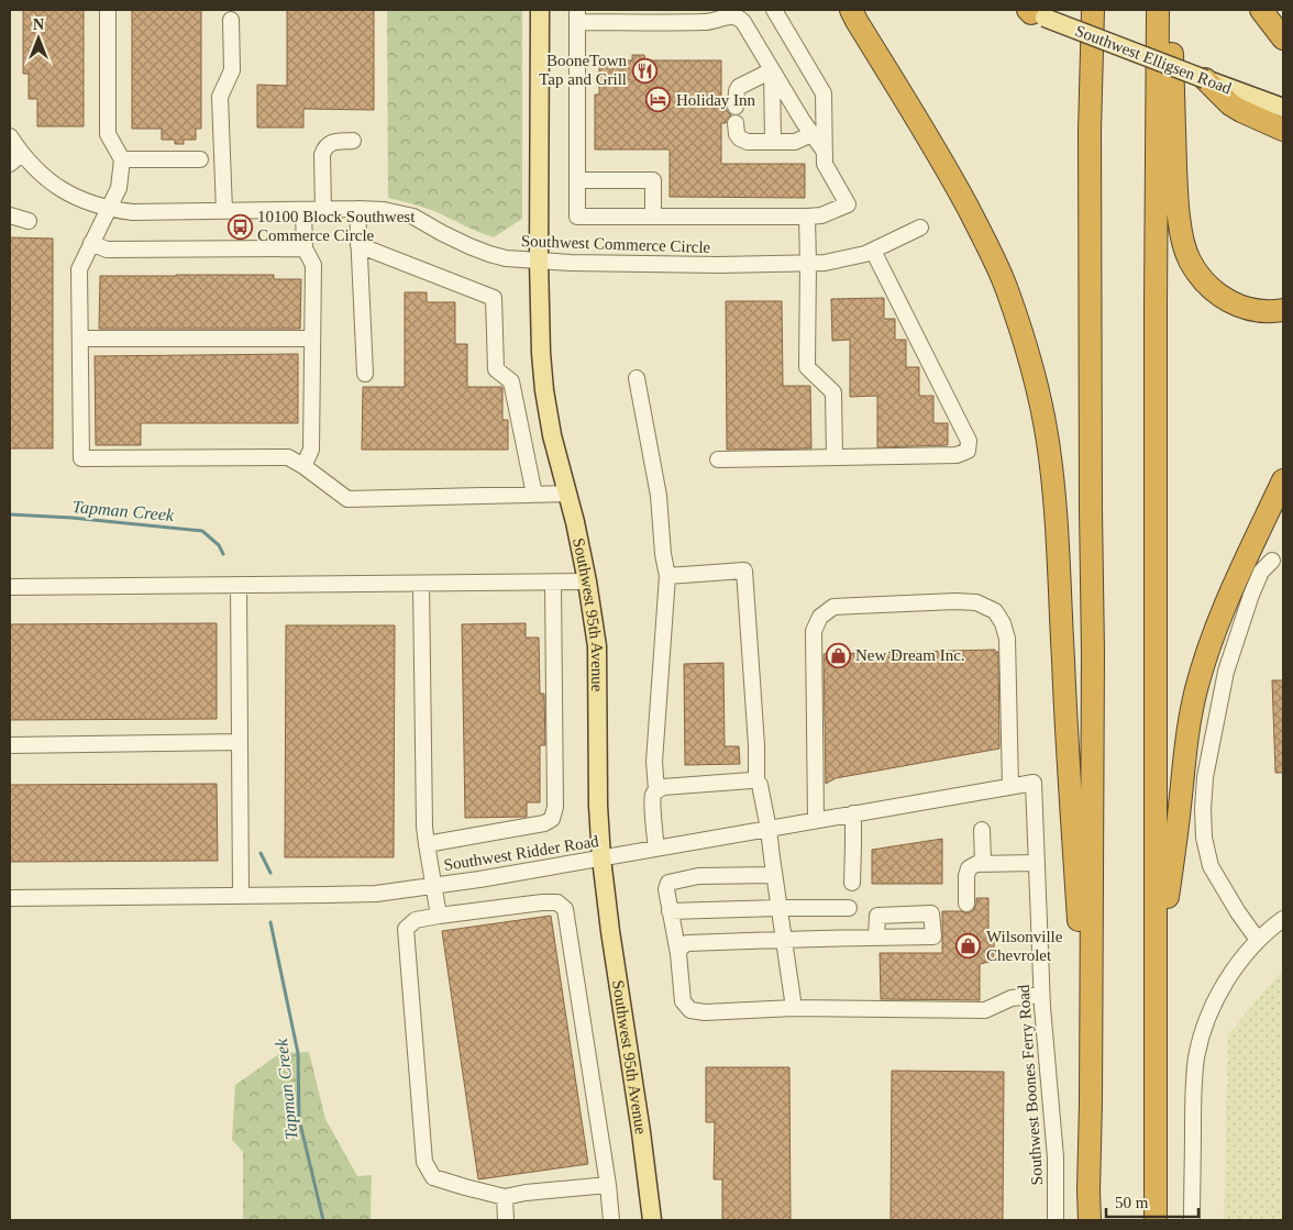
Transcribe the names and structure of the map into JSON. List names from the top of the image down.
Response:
{
  "streets": {
    "main road": ["Southwest Elligsen Road", "Southwest 95th Avenue"],
    "street": ["Southwest Commerce Circle", "Southwest Ridder Road", "Southwest Boones Ferry Road"]
  },
  "crossings": [
    ["Southwest Commerce Circle", "Southwest 95th Avenue"],
    ["Southwest 95th Avenue", "Southwest Ridder Road"],
    ["Southwest Ridder Road", "Southwest Boones Ferry Road"]
  ],
  "water": ["Tapman Creek"],
  "places": {
    "restaurant": ["BooneTown Tap and Grill"],
    "hotel": ["Holiday Inn"],
    "bus stop": ["10100 Block Southwest Commerce Circle"],
    "shop": ["New Dream Inc.", "Wilsonville Chevrolet"]
  },
  "scale_bar": "50 m",
  "north": "top"
}
